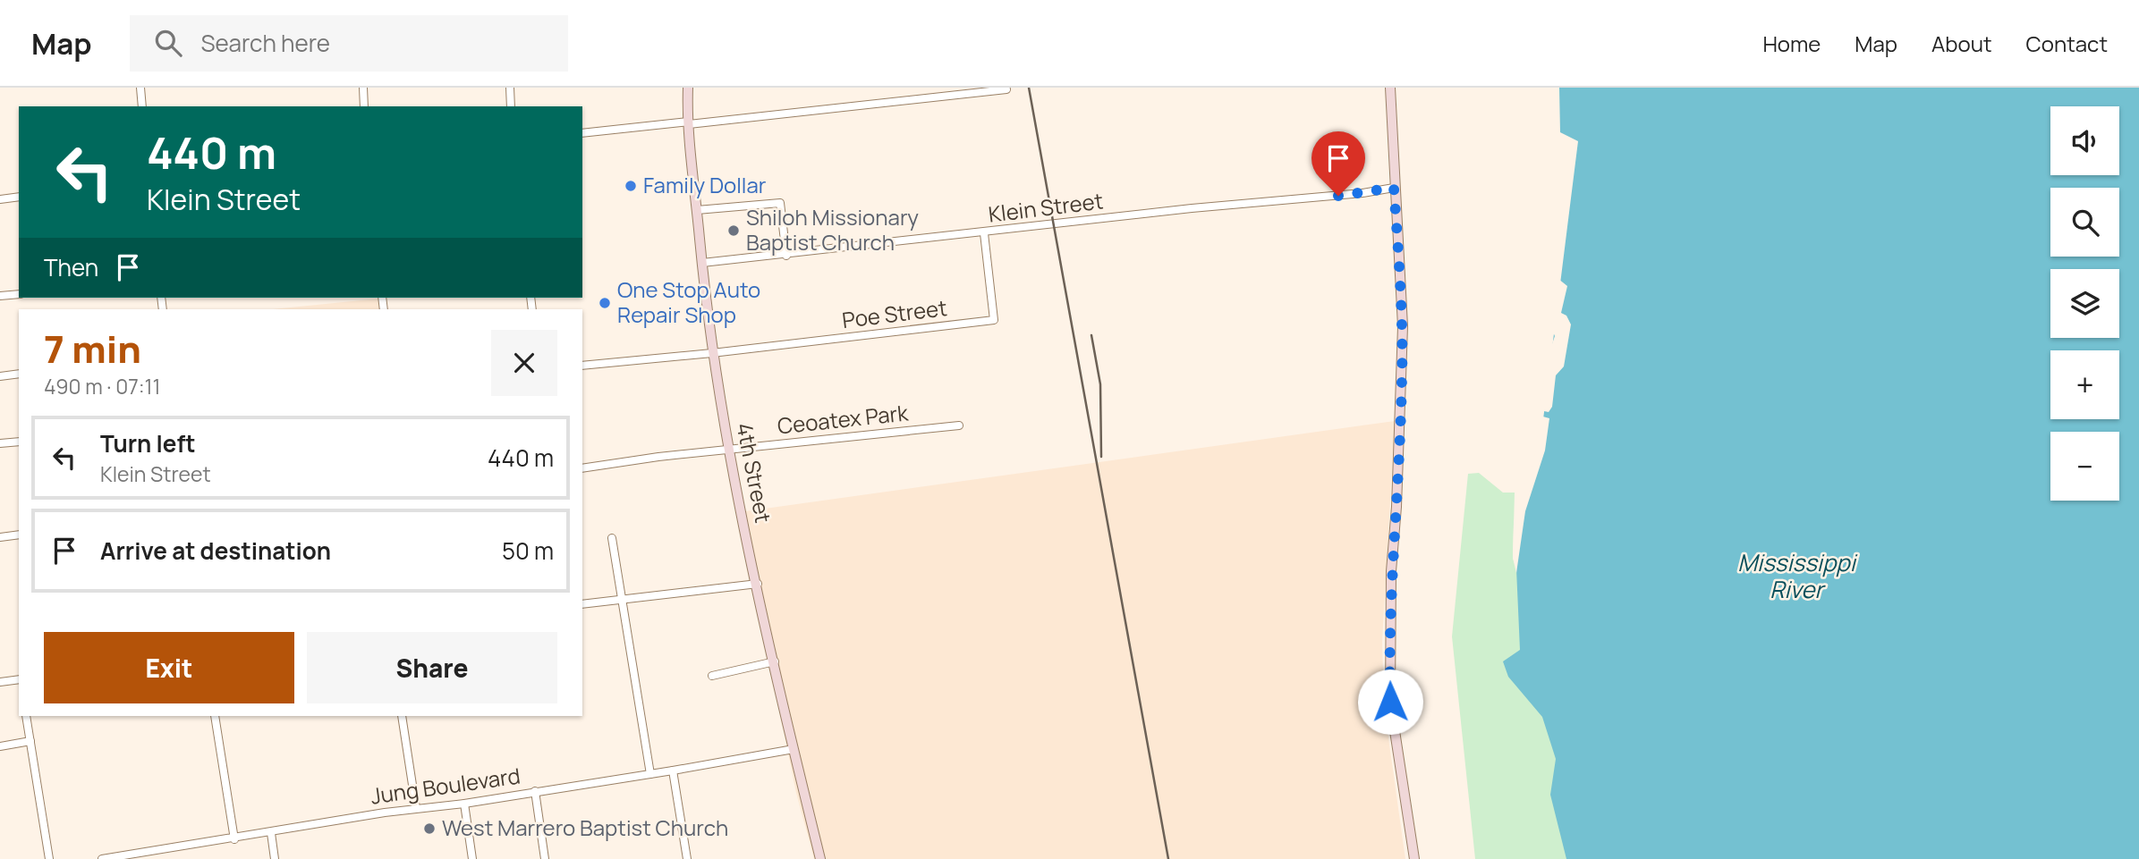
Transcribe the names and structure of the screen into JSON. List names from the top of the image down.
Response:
{
  "streets": {
    "main road": ["4th Street"],
    "street": [
      "Klein Street",
      "Poe Street",
      "Ceoatex Park",
      "Jung Boulevard"
    ]
  },
  "crossings": [
    ["Klein Street", "Poe Street"],
    ["Klein Street", "4th Street"],
    ["Poe Street", "4th Street"],
    ["Ceoatex Park", "4th Street"],
    ["4th Street", "Jung Boulevard"]
  ],
  "water": ["Mississippi River"],
  "places": [
    "Family Dollar",
    "Shiloh Missionary Baptist Church",
    "One Stop Auto Repair Shop",
    "West Marrero Baptist Church"
  ],
  "page": {
    "header": "Map",
    "search": "Search here",
    "nav": [
      "Home",
      "Map",
      "About",
      "Contact"
    ],
    "map_buttons": ["+", "−"],
    "turn": ["440 m", "Klein Street"],
    "then": "Then",
    "heading": ["7 min", "490 m · 07:11"],
    "list": [
      {
        "name": "Turn left",
        "note": "Klein Street",
        "value": "440 m"
      },
      {
        "name": "Arrive at destination",
        "value": "50 m"
      }
    ],
    "buttons": ["Exit", "Share"]
  }
}
